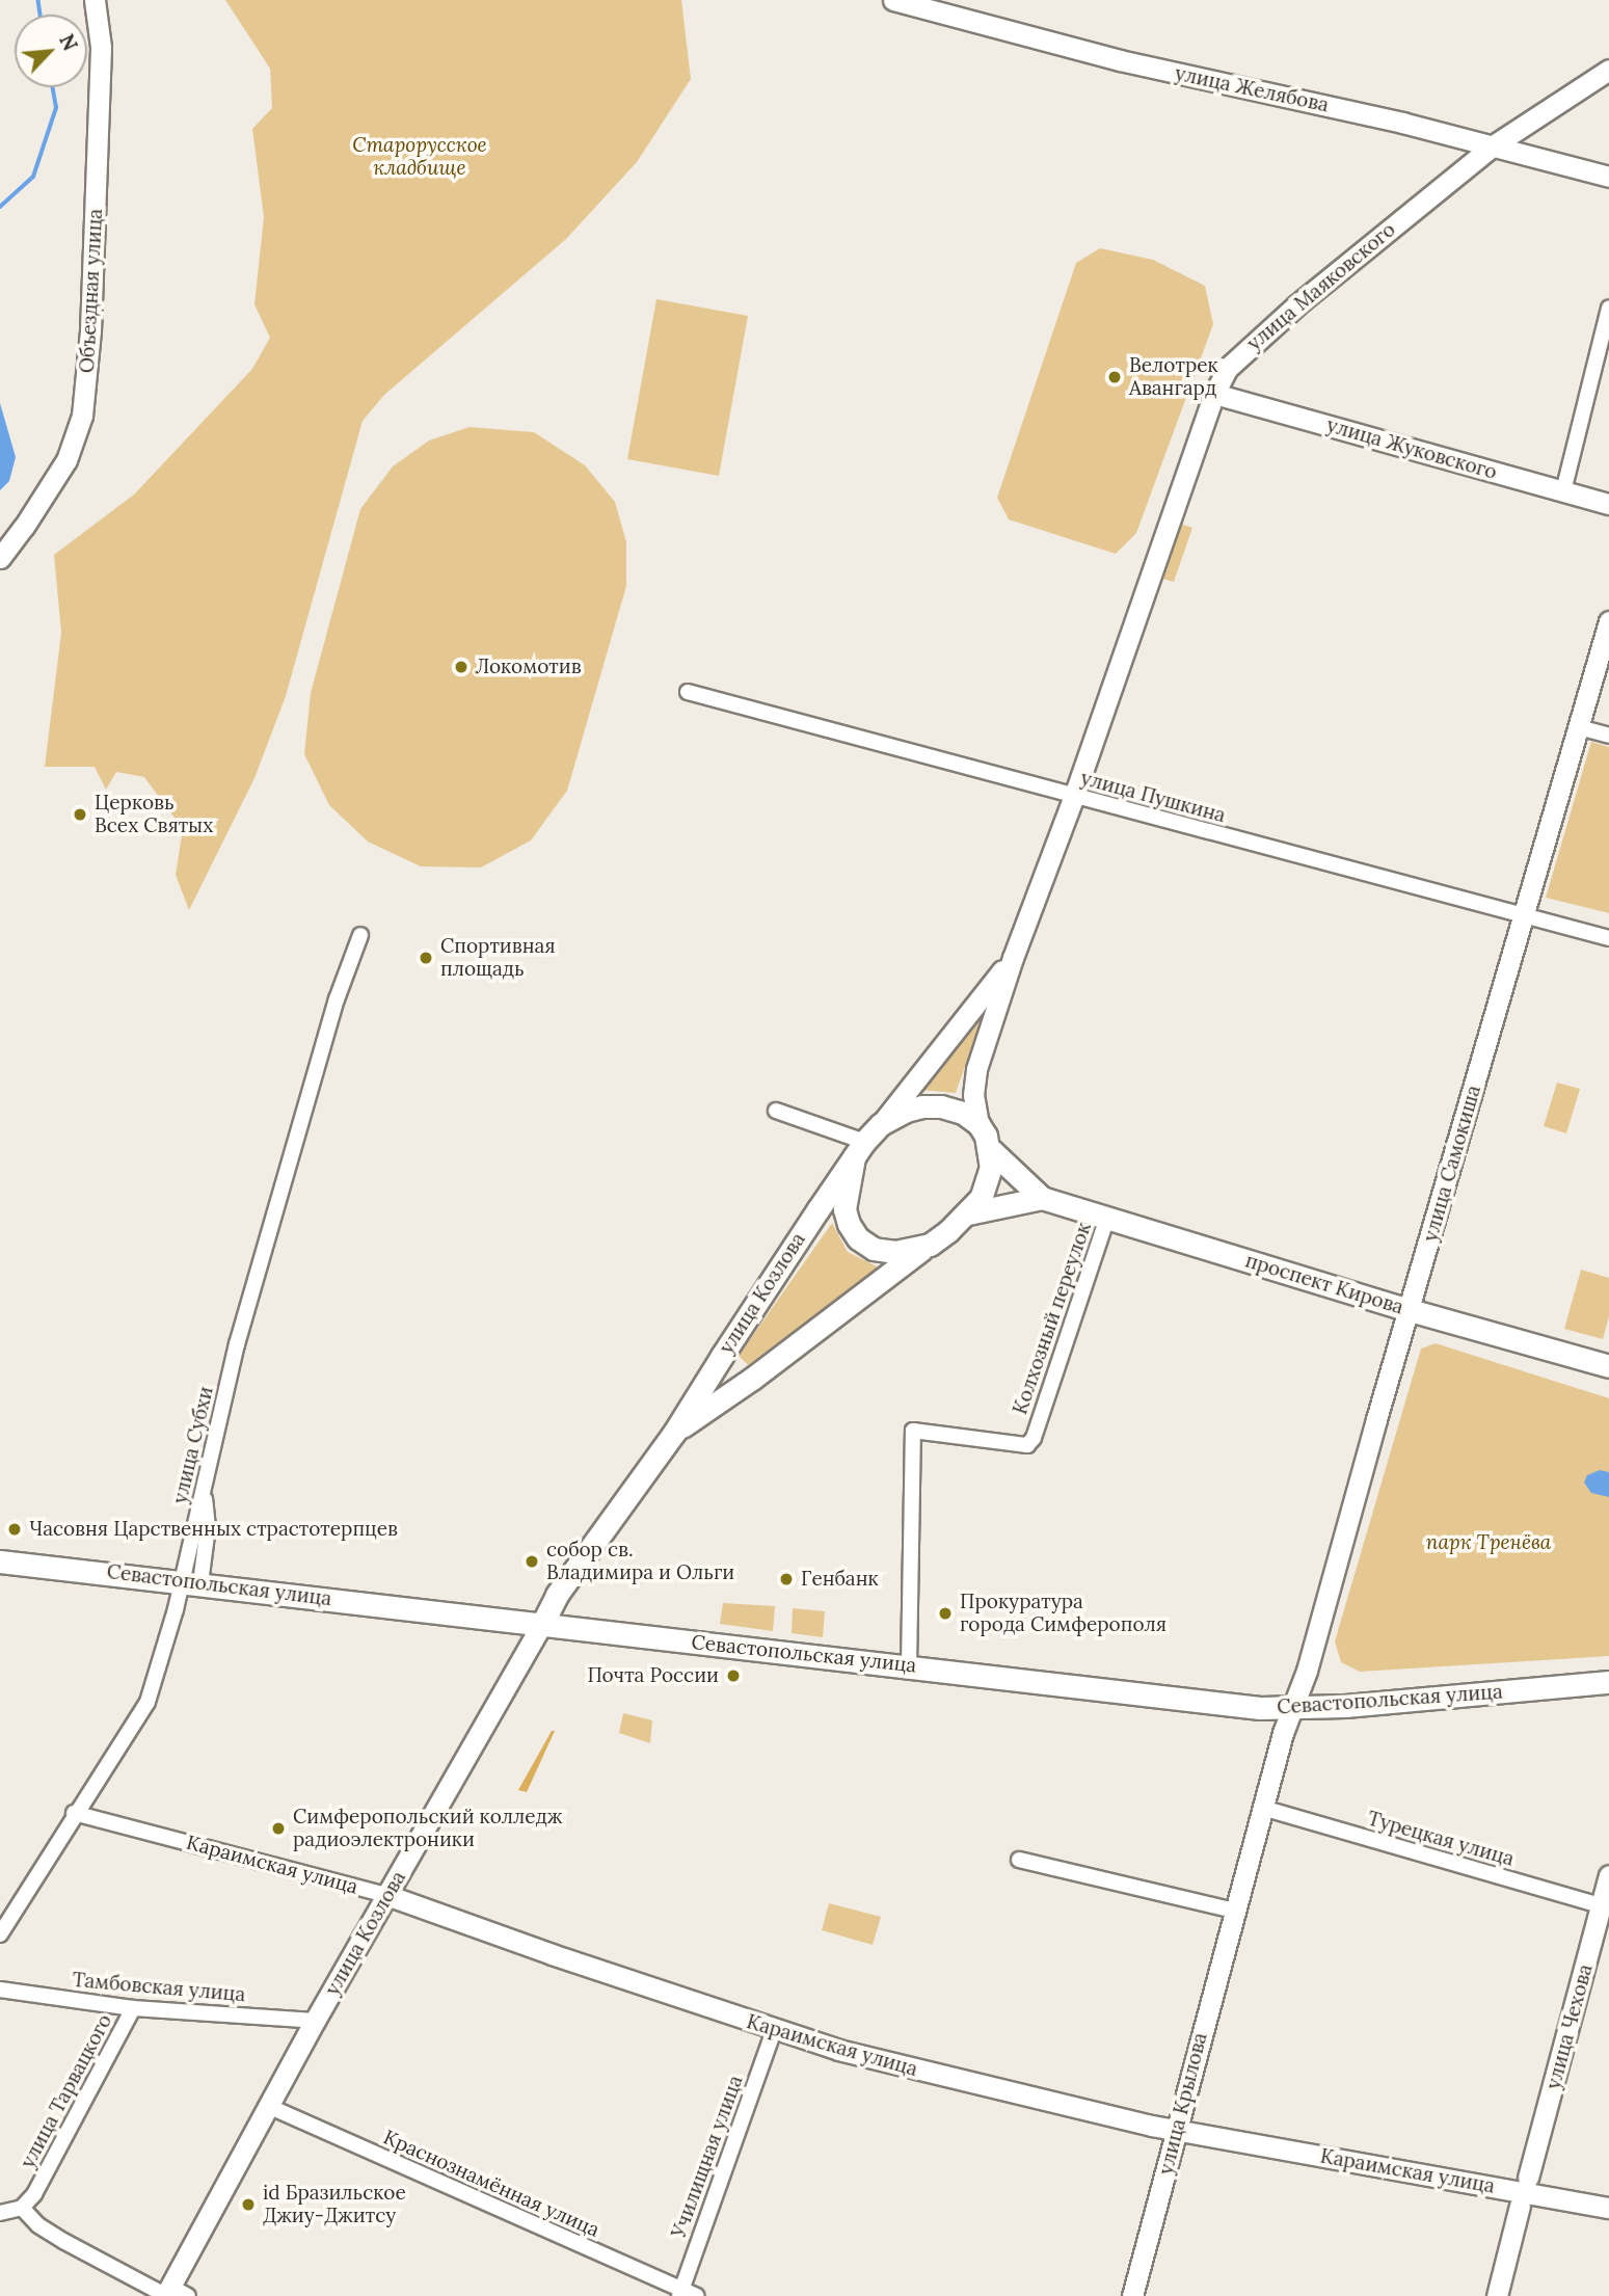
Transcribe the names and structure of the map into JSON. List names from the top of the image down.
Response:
{
  "streets": {
    "main road": [
      "улица Желябова",
      "улица Маяковского",
      "Объездная улица",
      "улица Жуковского",
      "улица Самокиша",
      "проспект Кирова",
      "улица Козлова",
      "Севастопольская улица",
      "Караимская улица",
      "улица Чехова",
      "улица Крылова"
    ],
    "street": [
      "улица Пушкина",
      "Колхозный переулок",
      "улица Субхи",
      "Турецкая улица",
      "Тамбовская улица",
      "улица Тарвацкого",
      "Училищная улица",
      "Краснознамённая улица"
    ]
  },
  "crossings": [
    ["улица Желябова", "улица Маяковского"],
    ["улица Маяковского", "улица Жуковского"],
    ["улица Маяковского", "улица Пушкина"],
    ["улица Маяковского", "проспект Кирова"],
    ["улица Маяковского", "улица Козлова"],
    ["улица Пушкина", "улица Самокиша"],
    ["улица Самокиша", "проспект Кирова"],
    ["улица Самокиша", "Севастопольская улица"],
    ["улица Самокиша", "улица Крылова"],
    ["проспект Кирова", "улица Козлова"],
    ["проспект Кирова", "Колхозный переулок"],
    ["улица Козлова", "Севастопольская улица"],
    ["улица Козлова", "Караимская улица"],
    ["улица Козлова", "Тамбовская улица"],
    ["улица Козлова", "Краснознамённая улица"],
    ["Колхозный переулок", "Севастопольская улица"],
    ["Севастопольская улица", "улица Крылова"],
    ["Турецкая улица", "улица Чехова"],
    ["Турецкая улица", "улица Крылова"],
    ["Караимская улица", "улица Крылова"],
    ["Караимская улица", "Училищная улица"],
    ["Тамбовская улица", "улица Тарвацкого"],
    ["Училищная улица", "Краснознамённая улица"]
  ],
  "parks": ["Старорусское кладбище", "парк Тренёва"],
  "places": [
    "Велотрек Авангард",
    "Локомотив",
    "Церковь Всех Святых",
    "Спортивная площадь",
    "Часовня Царственных страстотерпцев",
    "собор св. Владимира и Ольги",
    "Генбанк",
    "Прокуратура города Симферополя",
    "Почта России",
    "Симферопольский колледж радиоэлектроники",
    "id Бразильское Джиу-Джитсу"
  ],
  "north": "top right"
}
